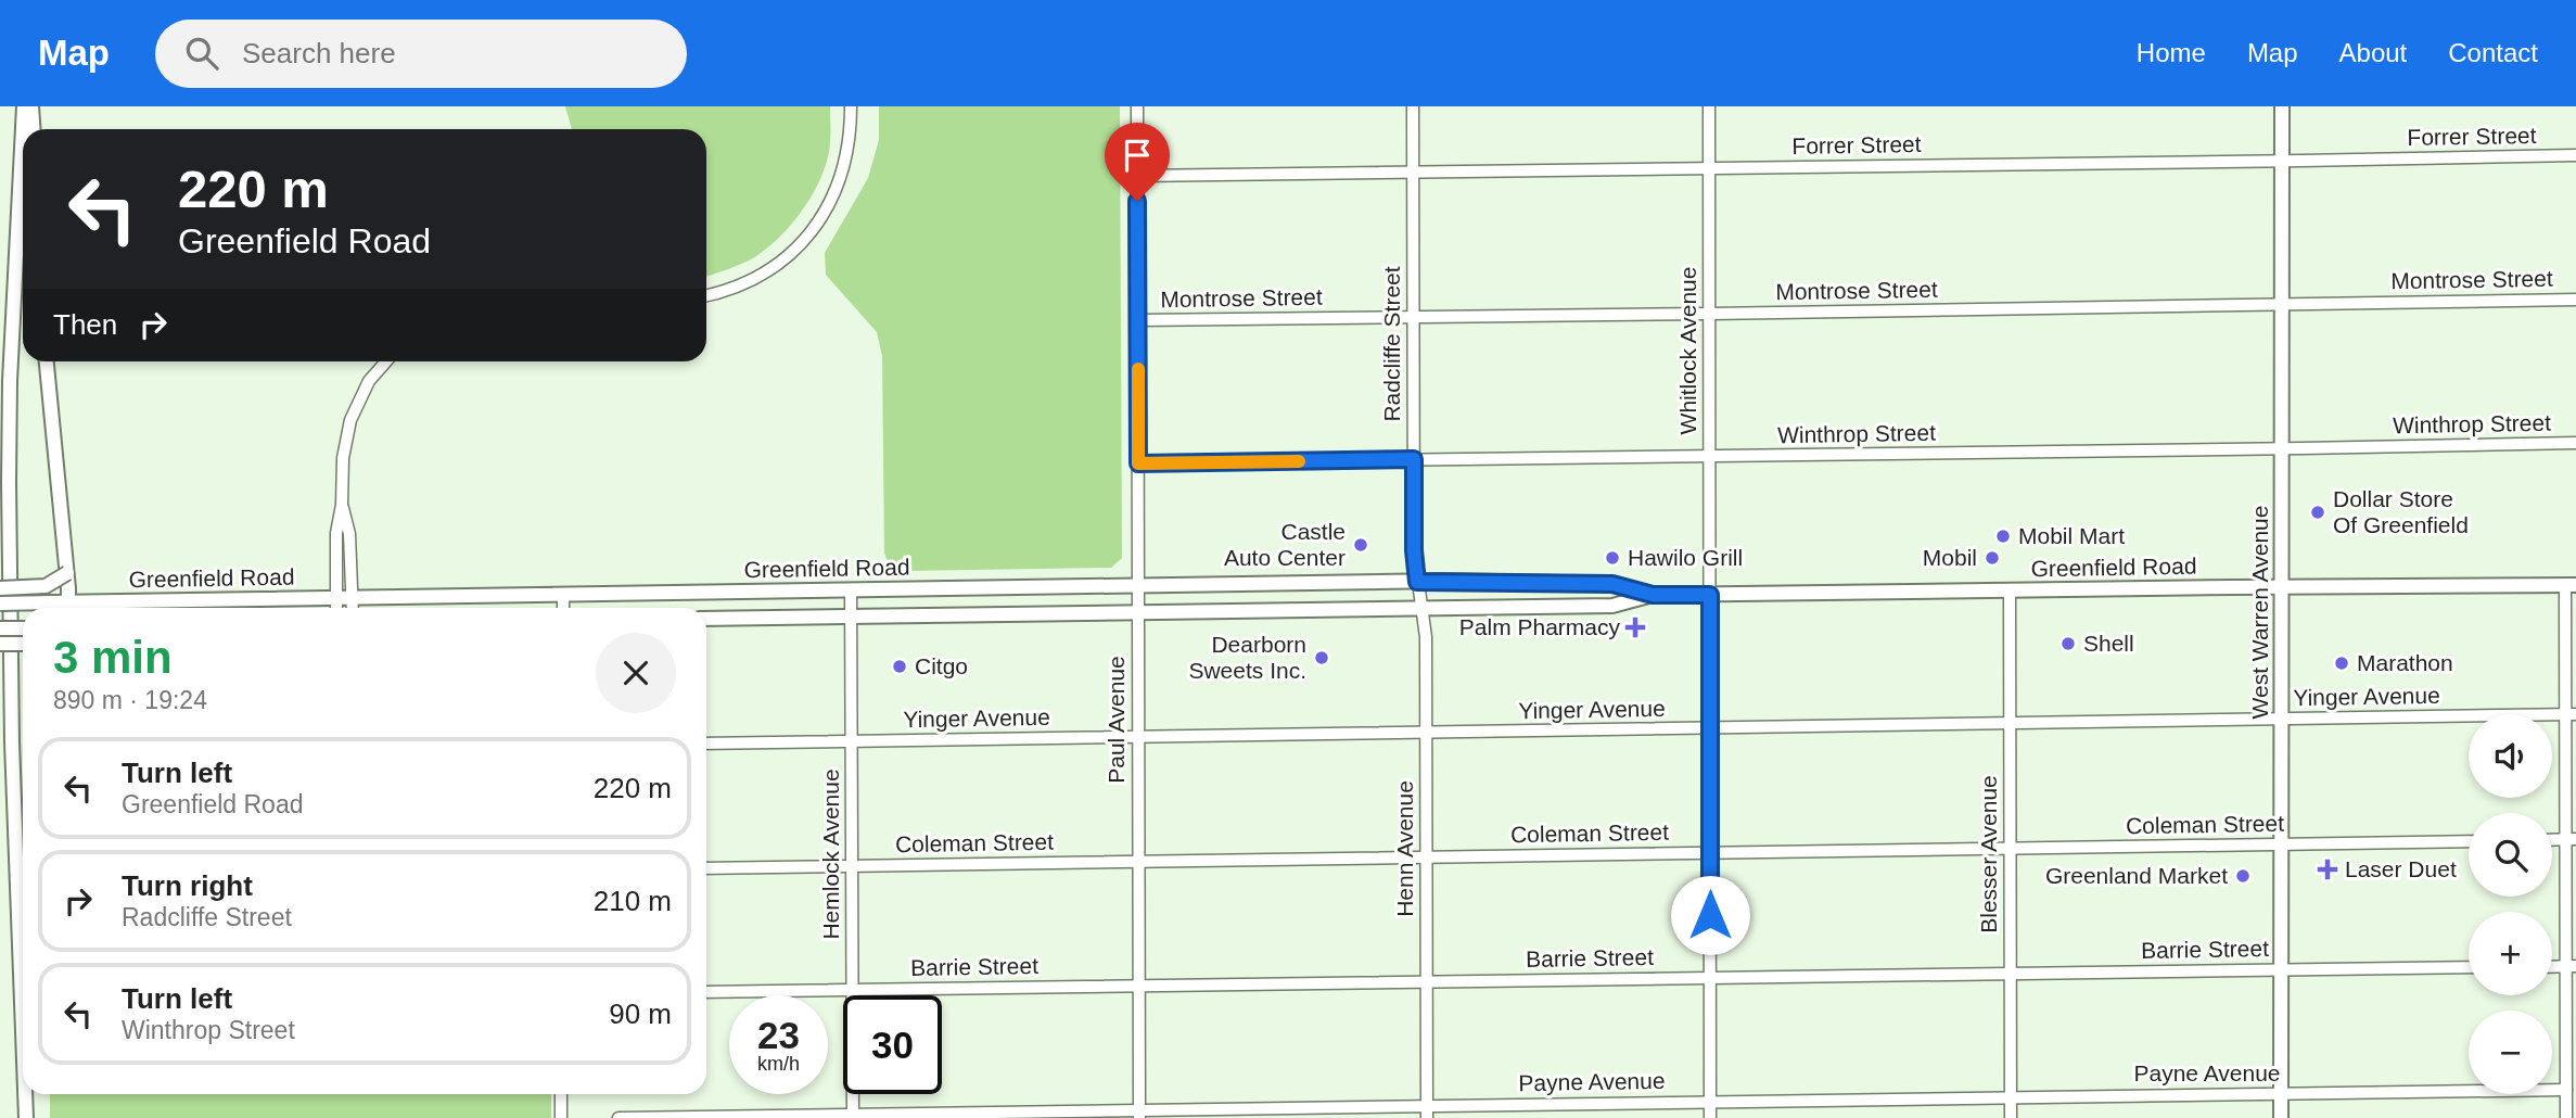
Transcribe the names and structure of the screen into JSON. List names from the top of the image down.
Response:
{
  "streets": {
    "main road": ["Greenfield Road", "West Warren Avenue"],
    "street": [
      "Forrer Street",
      "Montrose Street",
      "Radcliffe Street",
      "Whitlock Avenue",
      "Winthrop Street",
      "Yinger Avenue",
      "Paul Avenue",
      "Coleman Street",
      "Henn Avenue",
      "Hemlock Avenue",
      "Blesser Avenue",
      "Barrie Street",
      "Payne Avenue"
    ]
  },
  "crossings": [
    ["Forrer Street", "Radcliffe Street"],
    ["Forrer Street", "Whitlock Avenue"],
    ["Forrer Street", "West Warren Avenue"],
    ["Forrer Street", "Paul Avenue"],
    ["Montrose Street", "Radcliffe Street"],
    ["Montrose Street", "Whitlock Avenue"],
    ["Montrose Street", "West Warren Avenue"],
    ["Montrose Street", "Paul Avenue"],
    ["Radcliffe Street", "Winthrop Street"],
    ["Radcliffe Street", "Greenfield Road"],
    ["Radcliffe Street", "Henn Avenue"],
    ["Whitlock Avenue", "Winthrop Street"],
    ["Whitlock Avenue", "Greenfield Road"],
    ["Whitlock Avenue", "Yinger Avenue"],
    ["Whitlock Avenue", "Coleman Street"],
    ["Whitlock Avenue", "Barrie Street"],
    ["Whitlock Avenue", "Payne Avenue"],
    ["Winthrop Street", "West Warren Avenue"],
    ["Winthrop Street", "Paul Avenue"],
    ["Greenfield Road", "West Warren Avenue"],
    ["Greenfield Road", "Paul Avenue"],
    ["Greenfield Road", "Henn Avenue"],
    ["Greenfield Road", "Hemlock Avenue"],
    ["Greenfield Road", "Blesser Avenue"],
    ["West Warren Avenue", "Yinger Avenue"],
    ["West Warren Avenue", "Coleman Street"],
    ["West Warren Avenue", "Barrie Street"],
    ["West Warren Avenue", "Payne Avenue"],
    ["Yinger Avenue", "Paul Avenue"],
    ["Yinger Avenue", "Henn Avenue"],
    ["Yinger Avenue", "Hemlock Avenue"],
    ["Yinger Avenue", "Blesser Avenue"],
    ["Paul Avenue", "Coleman Street"],
    ["Paul Avenue", "Barrie Street"],
    ["Paul Avenue", "Payne Avenue"],
    ["Coleman Street", "Henn Avenue"],
    ["Coleman Street", "Hemlock Avenue"],
    ["Coleman Street", "Blesser Avenue"],
    ["Henn Avenue", "Barrie Street"],
    ["Henn Avenue", "Payne Avenue"],
    ["Hemlock Avenue", "Barrie Street"],
    ["Hemlock Avenue", "Payne Avenue"],
    ["Blesser Avenue", "Barrie Street"],
    ["Blesser Avenue", "Payne Avenue"]
  ],
  "places": {
    "other": [
      "Dollar Store Of Greenfield",
      "Mobil Mart",
      "Castle Auto Center",
      "Hawilo Grill",
      "Mobil",
      "Shell",
      "Dearborn Sweets Inc.",
      "Marathon",
      "Citgo",
      "Greenland Market"
    ],
    "health": ["Palm Pharmacy", "Laser Duet"]
  },
  "page": {
    "header": "Map",
    "search": "Search here",
    "nav": [
      "Home",
      "Map",
      "About",
      "Contact"
    ],
    "turn": ["220 m", "Greenfield Road"],
    "then": "Then",
    "heading": ["3 min", "890 m · 19:24"],
    "map_buttons": ["+", "−"],
    "list": [
      {
        "name": "Turn left",
        "note": "Greenfield Road",
        "value": "220 m"
      },
      {
        "name": "Turn right",
        "note": "Radcliffe Street",
        "value": "210 m"
      },
      {
        "name": "Turn left",
        "note": "Winthrop Street",
        "value": "90 m"
      }
    ],
    "speed": "23 km/h",
    "limit": "30"
  }
}
